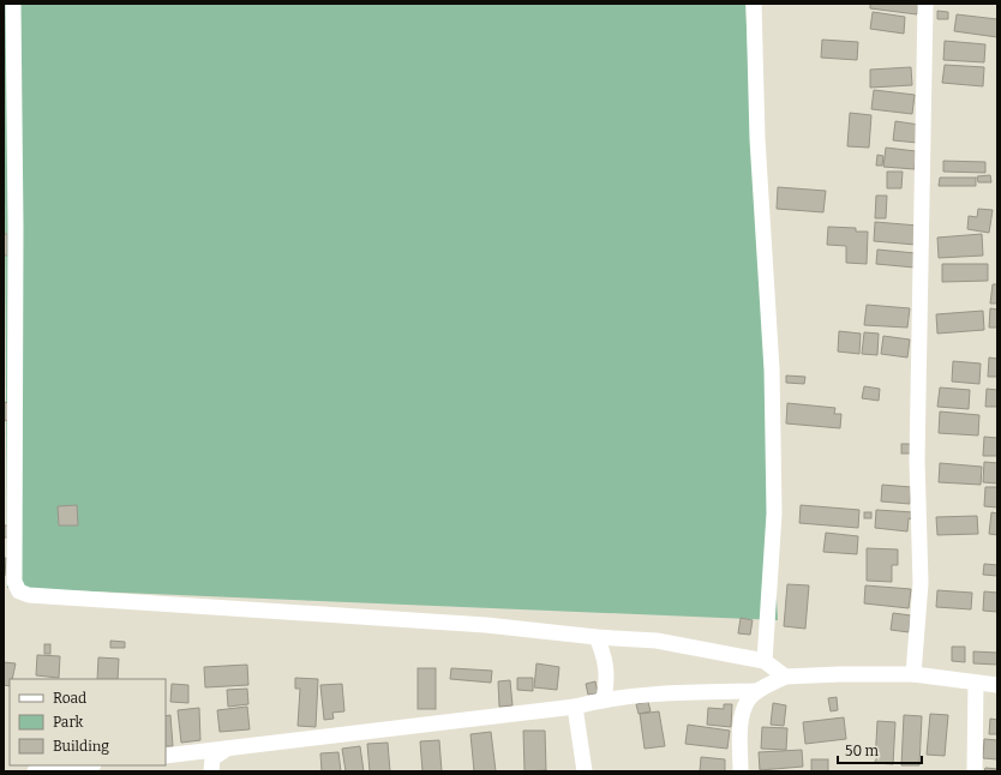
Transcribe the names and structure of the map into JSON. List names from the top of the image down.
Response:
{
  "legend": ["Road", "Park", "Building"],
  "scale_bar": "50 m"
}
